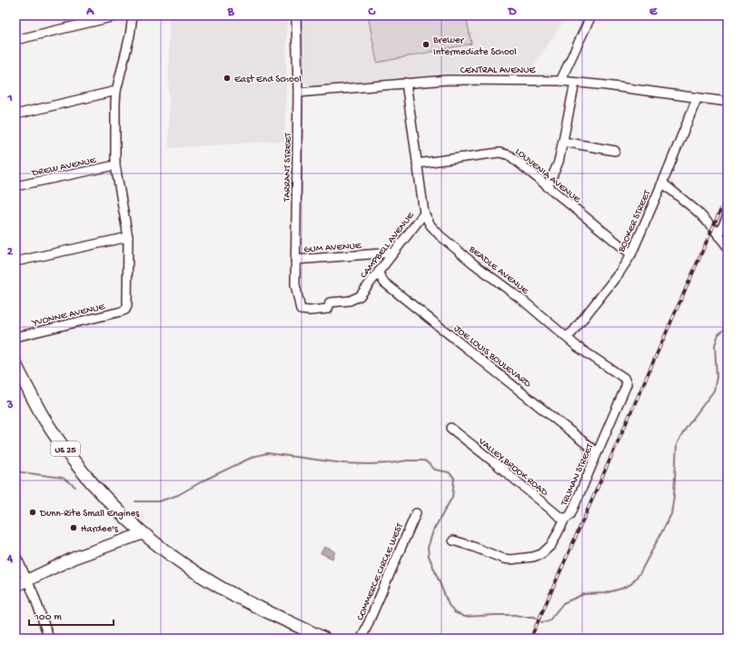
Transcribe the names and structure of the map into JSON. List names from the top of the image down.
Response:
{
  "streets": {
    "highway": ["US 25"],
    "street": [
      "CENTRAL AVENUE",
      "DREW AVENUE",
      "TARRANT STREET",
      "LOUVENIA AVENUE",
      "BOOKER STREET",
      "CAMPBELL AVENUE",
      "GUM AVENUE",
      "BEADLE AVENUE",
      "YVONNE AVENUE",
      "JOE LOUIS BOULEVARD",
      "VALLEY BROOK ROAD",
      "TRUMAN STREET",
      "COMMERCE CIRCLE WEST"
    ]
  },
  "crossings": [
    ["CENTRAL AVENUE", "TARRANT STREET"],
    ["CENTRAL AVENUE", "BOOKER STREET"],
    ["CENTRAL AVENUE", "CAMPBELL AVENUE"],
    ["TARRANT STREET", "CAMPBELL AVENUE"],
    ["TARRANT STREET", "GUM AVENUE"],
    ["LOUVENIA AVENUE", "BOOKER STREET"],
    ["LOUVENIA AVENUE", "CAMPBELL AVENUE"],
    ["BOOKER STREET", "BEADLE AVENUE"],
    ["BOOKER STREET", "TRUMAN STREET"],
    ["CAMPBELL AVENUE", "GUM AVENUE"],
    ["CAMPBELL AVENUE", "BEADLE AVENUE"],
    ["CAMPBELL AVENUE", "JOE LOUIS BOULEVARD"],
    ["BEADLE AVENUE", "TRUMAN STREET"],
    ["JOE LOUIS BOULEVARD", "TRUMAN STREET"],
    ["VALLEY BROOK ROAD", "TRUMAN STREET"]
  ],
  "places": [
    "Brewer Intermediate School",
    "East End School",
    "Dunn-Rite Small Engines",
    "Hardee's"
  ],
  "scale_bar": "100 m",
  "grid": {
    "columns": [
      "A",
      "B",
      "C",
      "D",
      "E"
    ],
    "rows": [
      "1",
      "2",
      "3",
      "4"
    ]
  }
}
